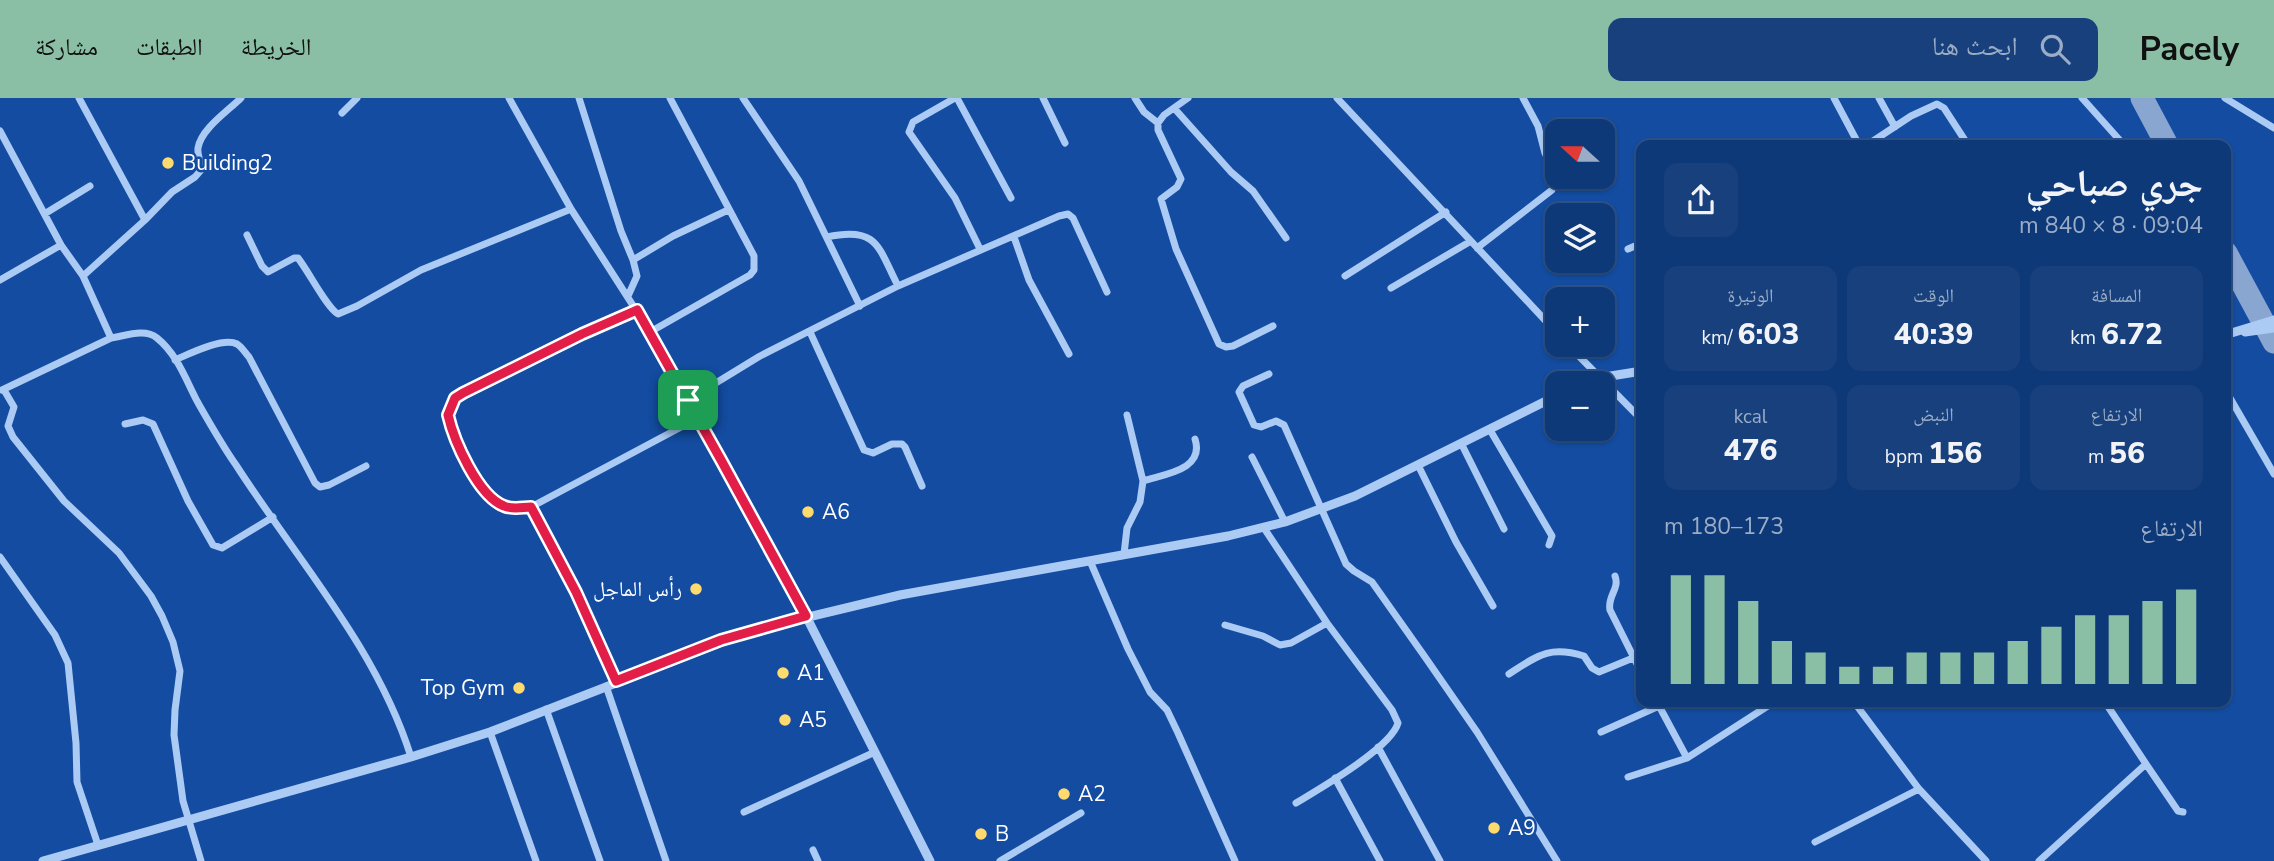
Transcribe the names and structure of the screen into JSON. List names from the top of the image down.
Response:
{
  "places": [
    "Building2",
    "A6",
    "رأس الماجل",
    "A1",
    "Top Gym",
    "A5",
    "A2",
    "A9",
    "B"
  ],
  "north": "left",
  "page": {
    "header": "Pacely",
    "search": "ابحث هنا",
    "nav": ["الخريطة", "الطبقات", "مشاركة"],
    "map_buttons": ["+", "−"],
    "heading": ["جري صباحي", "09:04 · 8 × 840 m"],
    "stats": [
      ["المسافة", "6.72 km"],
      ["الوقت", "40:39"],
      ["الوتيرة", "6:03 /km"],
      ["الارتفاع", "56 m"],
      ["النبض", "156 bpm"],
      ["kcal", "476"]
    ],
    "chart": ["الارتفاع", "173–180 m"]
  }
}
